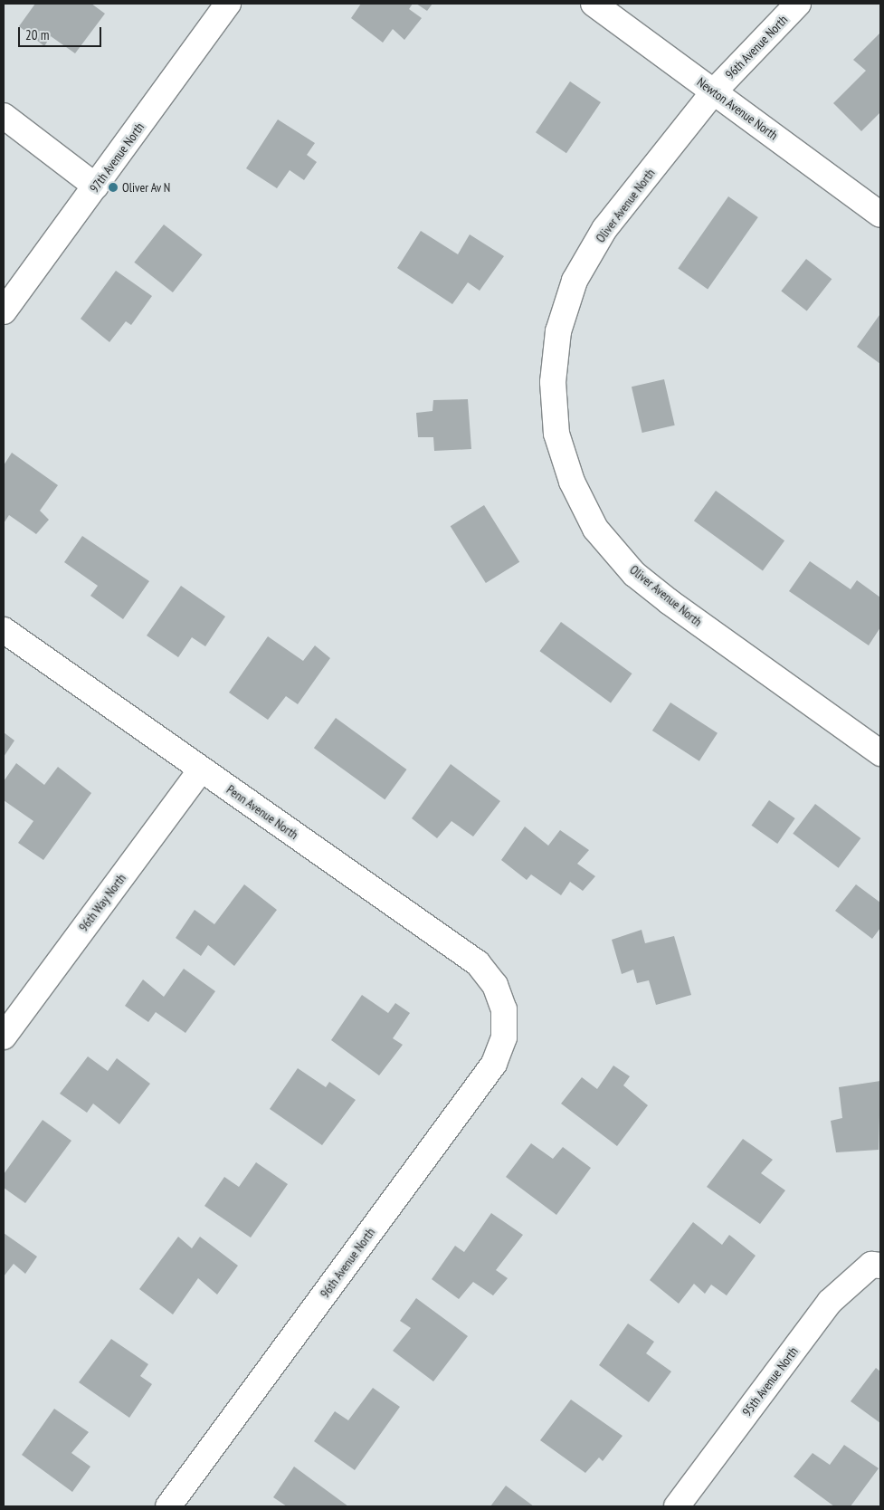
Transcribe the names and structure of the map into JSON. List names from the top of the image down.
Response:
{
  "streets": {
    "street": [
      "96th Avenue North",
      "Newton Avenue North",
      "97th Avenue North",
      "Oliver Avenue North",
      "Penn Avenue North",
      "96th Way North",
      "95th Avenue North"
    ]
  },
  "crossings": [
    ["96th Avenue North", "Newton Avenue North"],
    ["96th Avenue North", "Oliver Avenue North"],
    ["96th Avenue North", "Penn Avenue North"],
    ["Newton Avenue North", "Oliver Avenue North"],
    ["Penn Avenue North", "96th Way North"]
  ],
  "places": ["Oliver Av N"],
  "scale_bar": "20 m"
}
